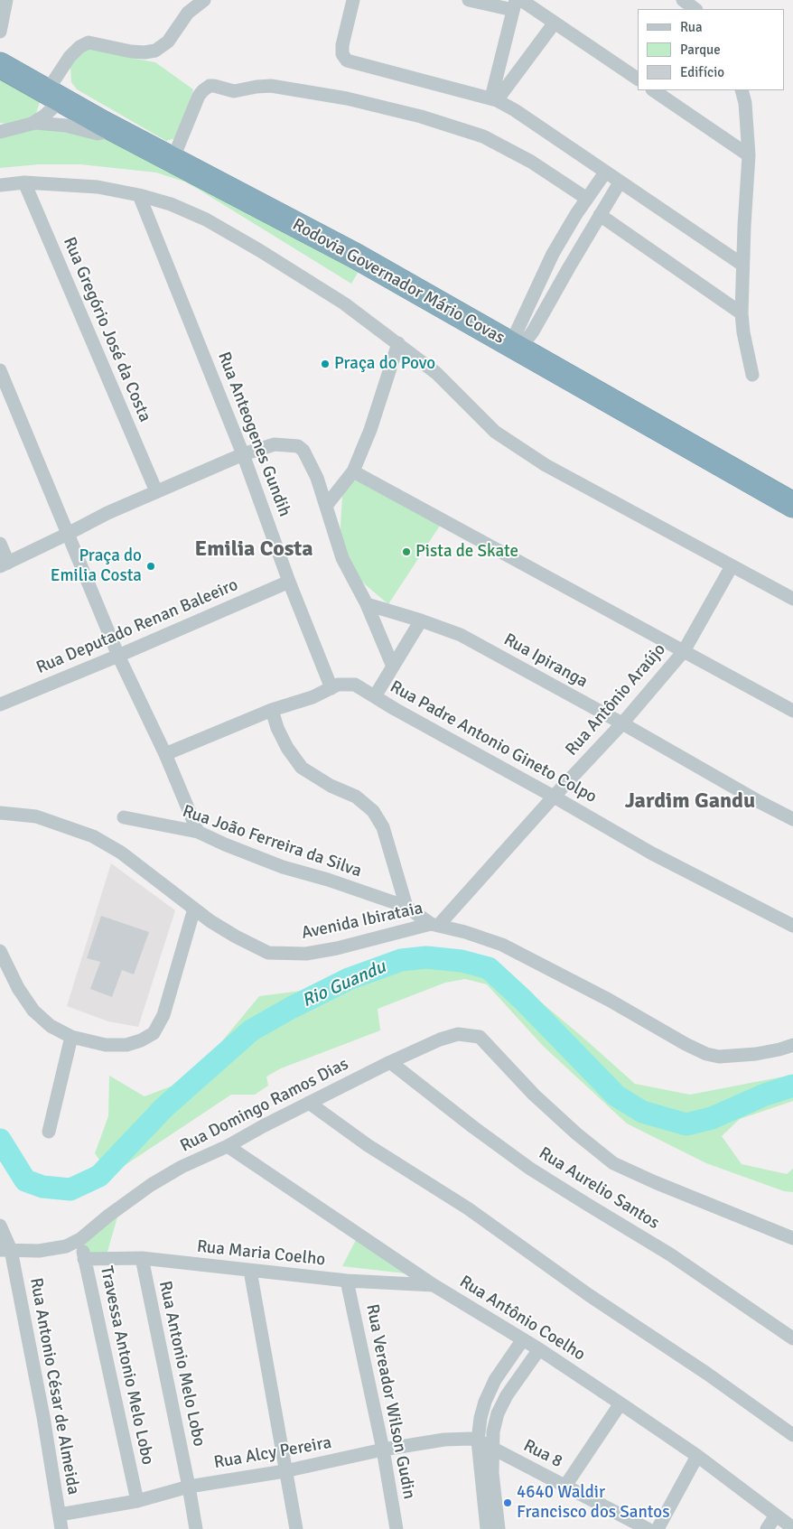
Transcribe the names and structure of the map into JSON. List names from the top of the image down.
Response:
{
  "streets": {
    "highway": ["Rodovia Governador Mário Covas"],
    "street": [
      "Rua Gregório José da Costa",
      "Rua Anteogenes Gundih",
      "Rua Deputado Renan Baleeiro",
      "Rua Ipiranga",
      "Rua Antônio Araújo",
      "Rua Padre Antonio Gineto Colpo",
      "Rua João Ferreira da Silva",
      "Avenida Ibirataia",
      "Rua Domingo Ramos Dias",
      "Rua Aurelio Santos",
      "Rua Maria Coelho",
      "Rua Antônio Coelho",
      "Rua Antonio Melo Lobo",
      "Travessa Antonio Melo Lobo",
      "Rua Antonio César de Almeida",
      "Rua Vereador Wilson Gudin",
      "Rua Alcy Pereira",
      "Rua 8"
    ]
  },
  "crossings": [
    ["Rua Anteogenes Gundih", "Rua Deputado Renan Baleeiro"],
    ["Rua Anteogenes Gundih", "Rua Padre Antonio Gineto Colpo"],
    ["Rua Ipiranga", "Rua Antônio Araújo"],
    ["Rua Antônio Araújo", "Rua Padre Antonio Gineto Colpo"],
    ["Rua Antônio Araújo", "Rua João Ferreira da Silva"],
    ["Rua Antônio Araújo", "Avenida Ibirataia"],
    ["Rua João Ferreira da Silva", "Avenida Ibirataia"],
    ["Rua Domingo Ramos Dias", "Rua Aurelio Santos"],
    ["Rua Domingo Ramos Dias", "Rua Antônio Coelho"],
    ["Rua Domingo Ramos Dias", "Travessa Antonio Melo Lobo"],
    ["Rua Domingo Ramos Dias", "Rua Antonio César de Almeida"],
    ["Rua Maria Coelho", "Rua Antônio Coelho"],
    ["Rua Maria Coelho", "Rua Antonio Melo Lobo"],
    ["Rua Maria Coelho", "Travessa Antonio Melo Lobo"],
    ["Rua Maria Coelho", "Rua Vereador Wilson Gudin"],
    ["Rua Antonio Melo Lobo", "Rua Alcy Pereira"],
    ["Travessa Antonio Melo Lobo", "Rua Alcy Pereira"],
    ["Rua Antonio César de Almeida", "Rua Alcy Pereira"],
    ["Rua Vereador Wilson Gudin", "Rua Alcy Pereira"],
    ["Rua Alcy Pereira", "Rua 8"]
  ],
  "districts": ["Emilia Costa", "Jardim Gandu"],
  "water": ["Rio Guandu"],
  "places": [
    "Praça do Povo",
    "Pista de Skate",
    "Praça do Emilia Costa",
    "4640 Waldir Francisco dos Santos"
  ],
  "legend": ["Rua", "Parque", "Edifício"]
}
